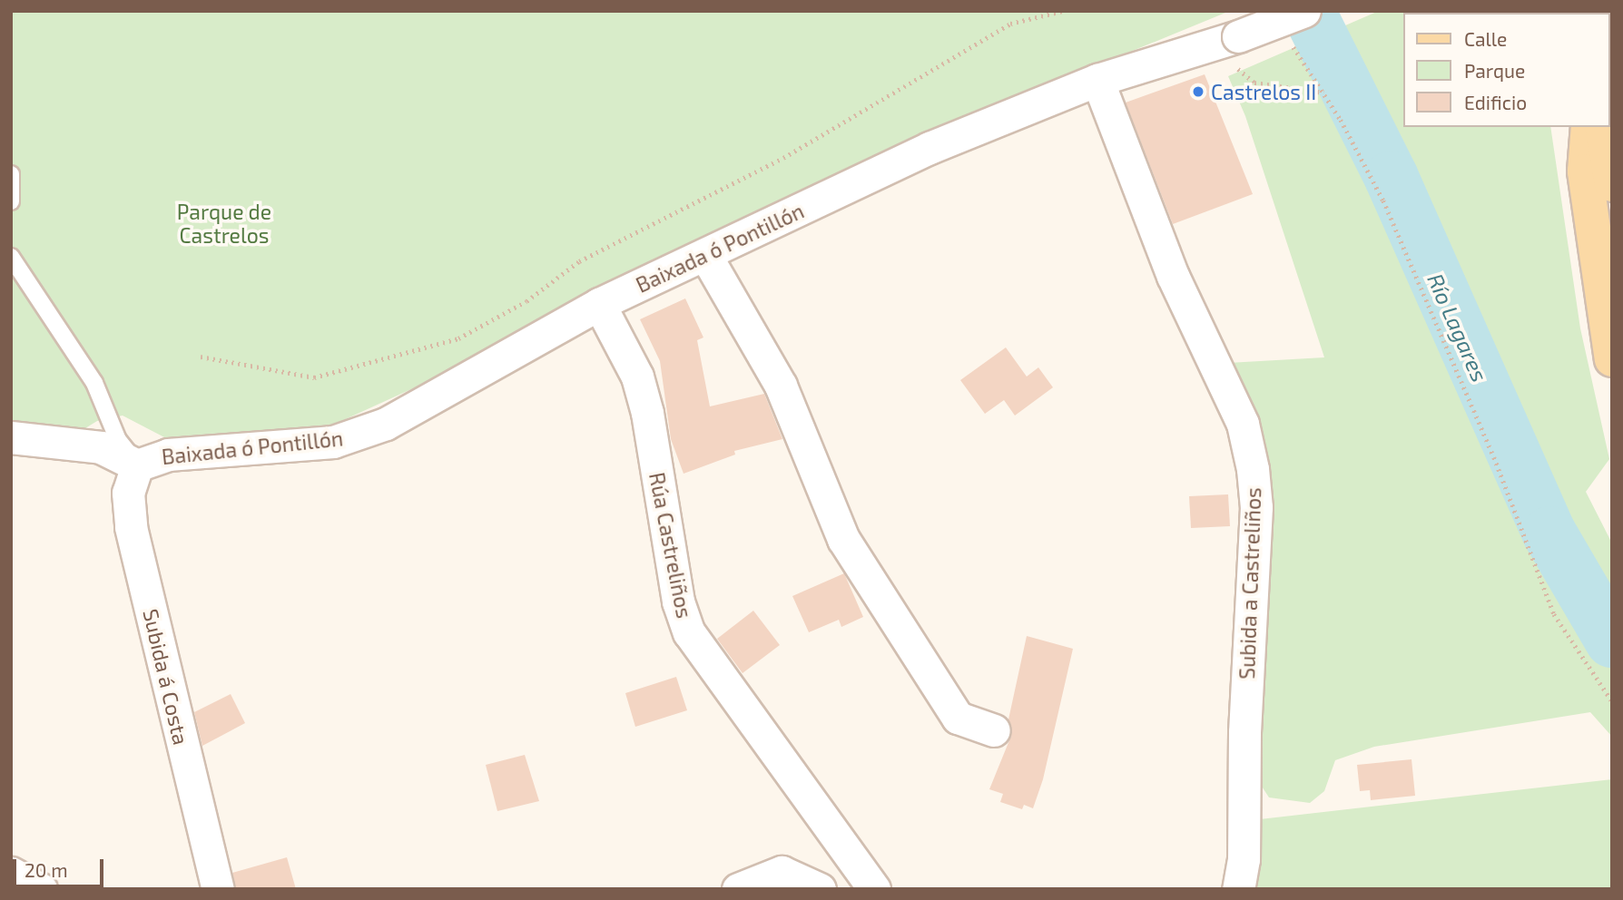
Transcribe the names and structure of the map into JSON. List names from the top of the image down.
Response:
{
  "streets": {
    "street": [
      "Baixada ó Pontillón",
      "Rúa Castreliños",
      "Subida a Castreliños",
      "Subida á Costa"
    ]
  },
  "crossings": [
    ["Baixada ó Pontillón", "Rúa Castreliños"],
    ["Baixada ó Pontillón", "Subida a Castreliños"],
    ["Baixada ó Pontillón", "Subida á Costa"]
  ],
  "water": ["Río Lagares"],
  "parks": ["Parque de Castrelos"],
  "places": ["Castrelos II"],
  "legend": ["Calle", "Parque", "Edificio"],
  "scale_bar": "20 m"
}
